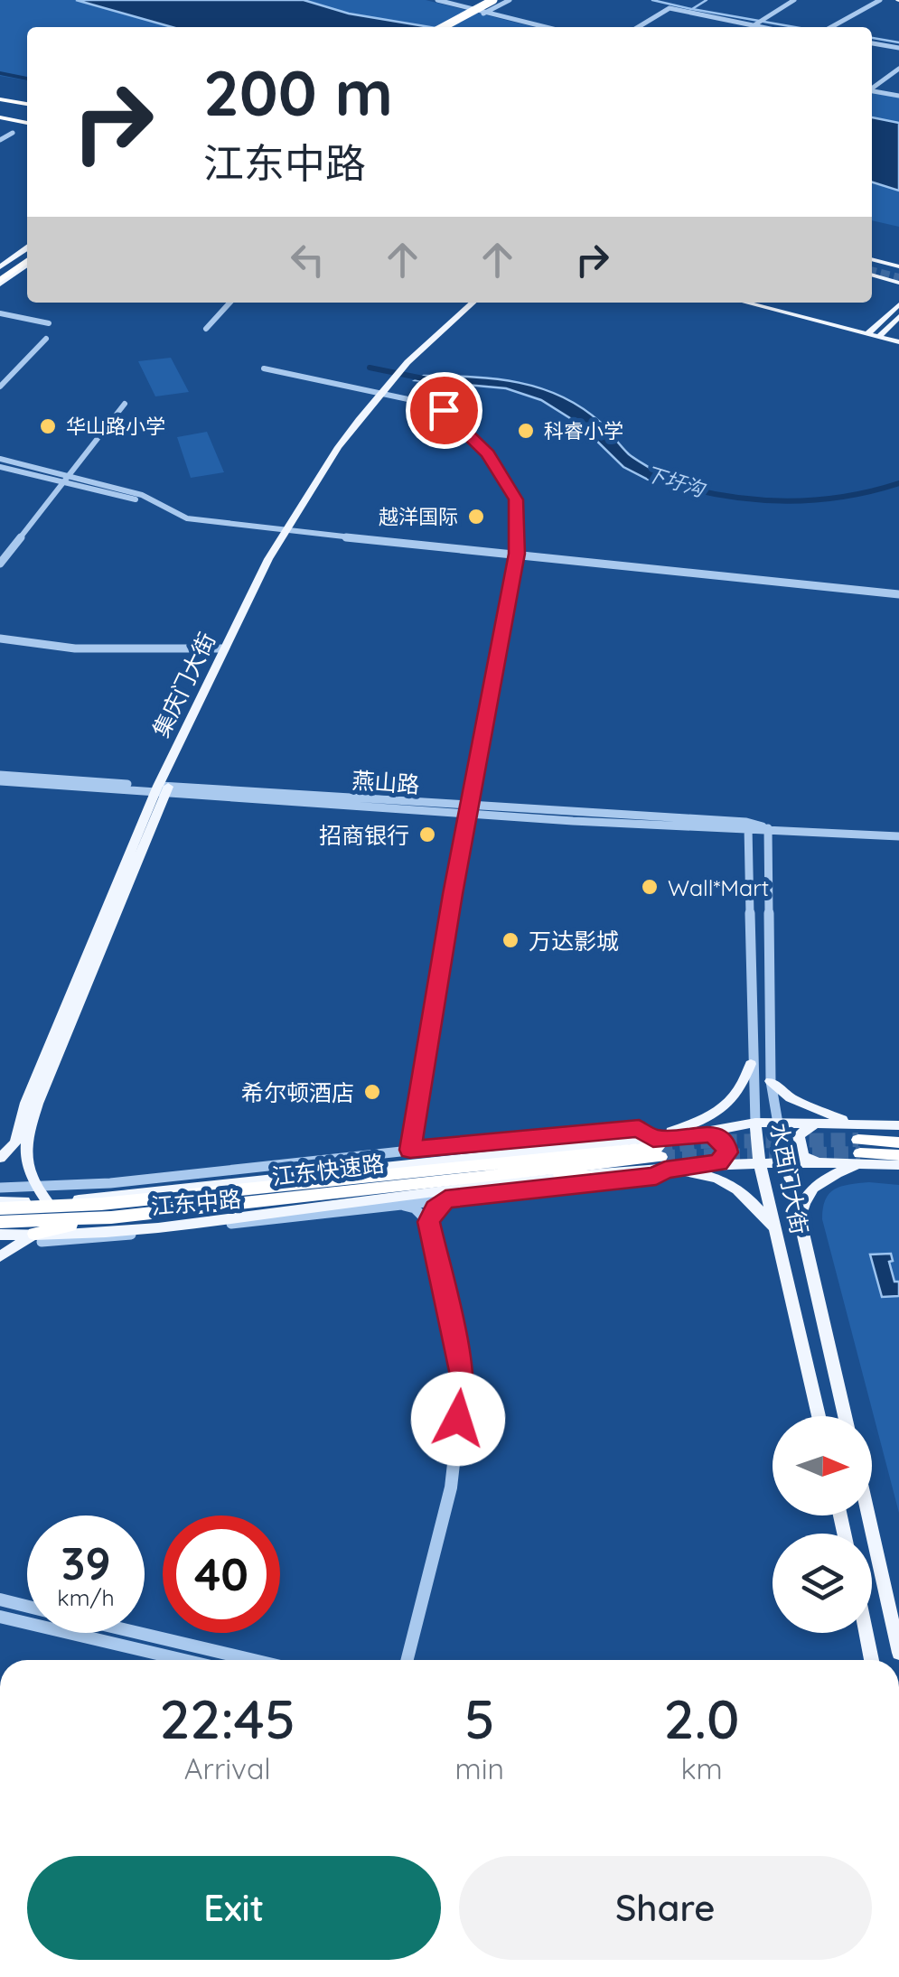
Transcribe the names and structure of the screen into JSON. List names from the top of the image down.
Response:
{
  "streets": {
    "highway": ["江东快速路"],
    "main road": ["集庆门大街", "水西门大街", "江东中路"],
    "street": ["燕山路"]
  },
  "crossings": [
    ["集庆门大街", "燕山路"],
    ["燕山路", "水西门大街"],
    ["江东快速路", "江东中路"],
    ["水西门大街", "江东中路"]
  ],
  "water": ["下圩沟"],
  "places": [
    "华山路小学",
    "科睿小学",
    "越洋国际",
    "招商银行",
    "Wall*Mart",
    "万达影城",
    "希尔顿酒店"
  ],
  "north": "right",
  "page": {
    "turn": ["200 m", "江东中路"],
    "speed": "39 km/h",
    "limit": "40",
    "eta": [
      "22:45",
      "Arrival",
      "5",
      "min",
      "2.0",
      "km"
    ],
    "buttons": ["Exit", "Share"]
  }
}
